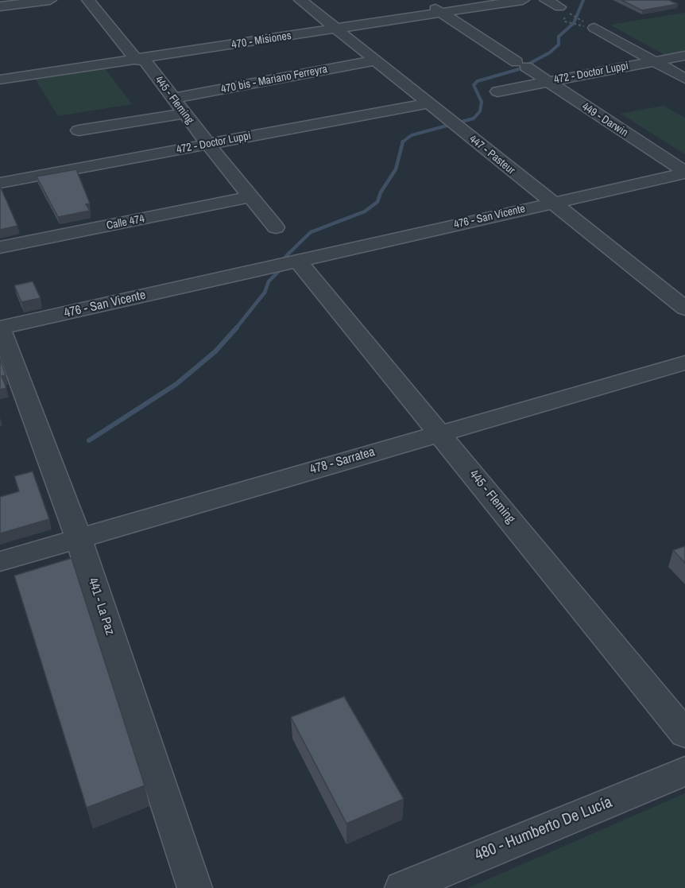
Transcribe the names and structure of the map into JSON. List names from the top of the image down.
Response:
{
  "streets": {
    "street": [
      "470 - Misiones",
      "472 - Doctor Luppi",
      "470 bis - Mariano Ferreyra",
      "445 - Fleming",
      "449 - Darwin",
      "447 - Pasteur",
      "476 - San Vicente",
      "Calle 474",
      "478 - Sarratea",
      "441 - La Paz",
      "480 - Humberto De Lucía"
    ]
  },
  "crossings": [
    ["470 - Misiones", "445 - Fleming"],
    ["470 - Misiones", "449 - Darwin"],
    ["470 - Misiones", "447 - Pasteur"],
    ["472 - Doctor Luppi", "445 - Fleming"],
    ["472 - Doctor Luppi", "449 - Darwin"],
    ["472 - Doctor Luppi", "447 - Pasteur"],
    ["470 bis - Mariano Ferreyra", "445 - Fleming"],
    ["470 bis - Mariano Ferreyra", "447 - Pasteur"],
    ["445 - Fleming", "476 - San Vicente"],
    ["445 - Fleming", "Calle 474"],
    ["445 - Fleming", "478 - Sarratea"],
    ["449 - Darwin", "476 - San Vicente"],
    ["447 - Pasteur", "476 - San Vicente"],
    ["476 - San Vicente", "441 - La Paz"],
    ["478 - Sarratea", "441 - La Paz"]
  ]
}
